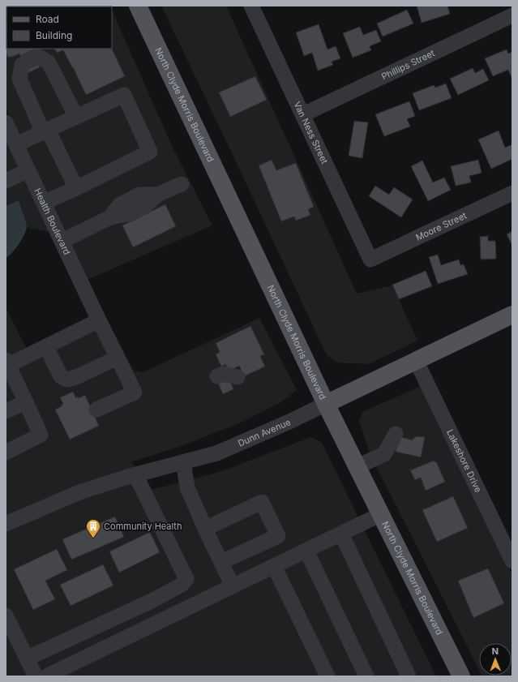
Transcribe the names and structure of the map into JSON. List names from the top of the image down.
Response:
{
  "streets": {
    "main road": ["North Clyde Morris Boulevard", "Dunn Avenue"],
    "street": [
      "Phillips Street",
      "Van Ness Street",
      "Health Boulevard",
      "Moore Street",
      "Lakeshore Drive"
    ]
  },
  "crossings": [
    ["Phillips Street", "Van Ness Street"],
    ["North Clyde Morris Boulevard", "Dunn Avenue"],
    ["Van Ness Street", "Moore Street"],
    ["Dunn Avenue", "Lakeshore Drive"]
  ],
  "places": {
    "building": ["Community Health"]
  },
  "legend": ["Road", "Building"],
  "north": "top"
}
